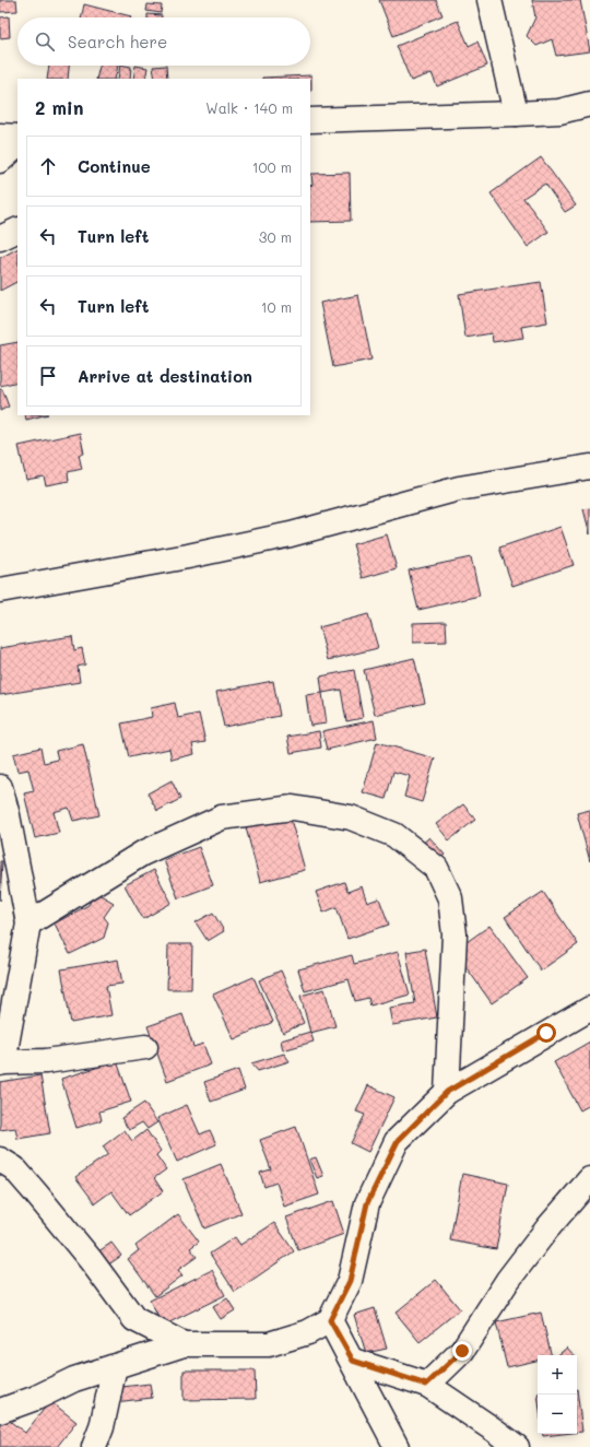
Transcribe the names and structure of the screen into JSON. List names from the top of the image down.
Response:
{
  "page": {
    "search": "Search here",
    "heading": ["2 min", "Walk · 140 m"],
    "list": [
      ["Continue", "100 m"],
      ["Turn left", "30 m"],
      ["Turn left", "10 m"],
      "Arrive at destination"
    ],
    "map_buttons": ["+", "−"]
  }
}
